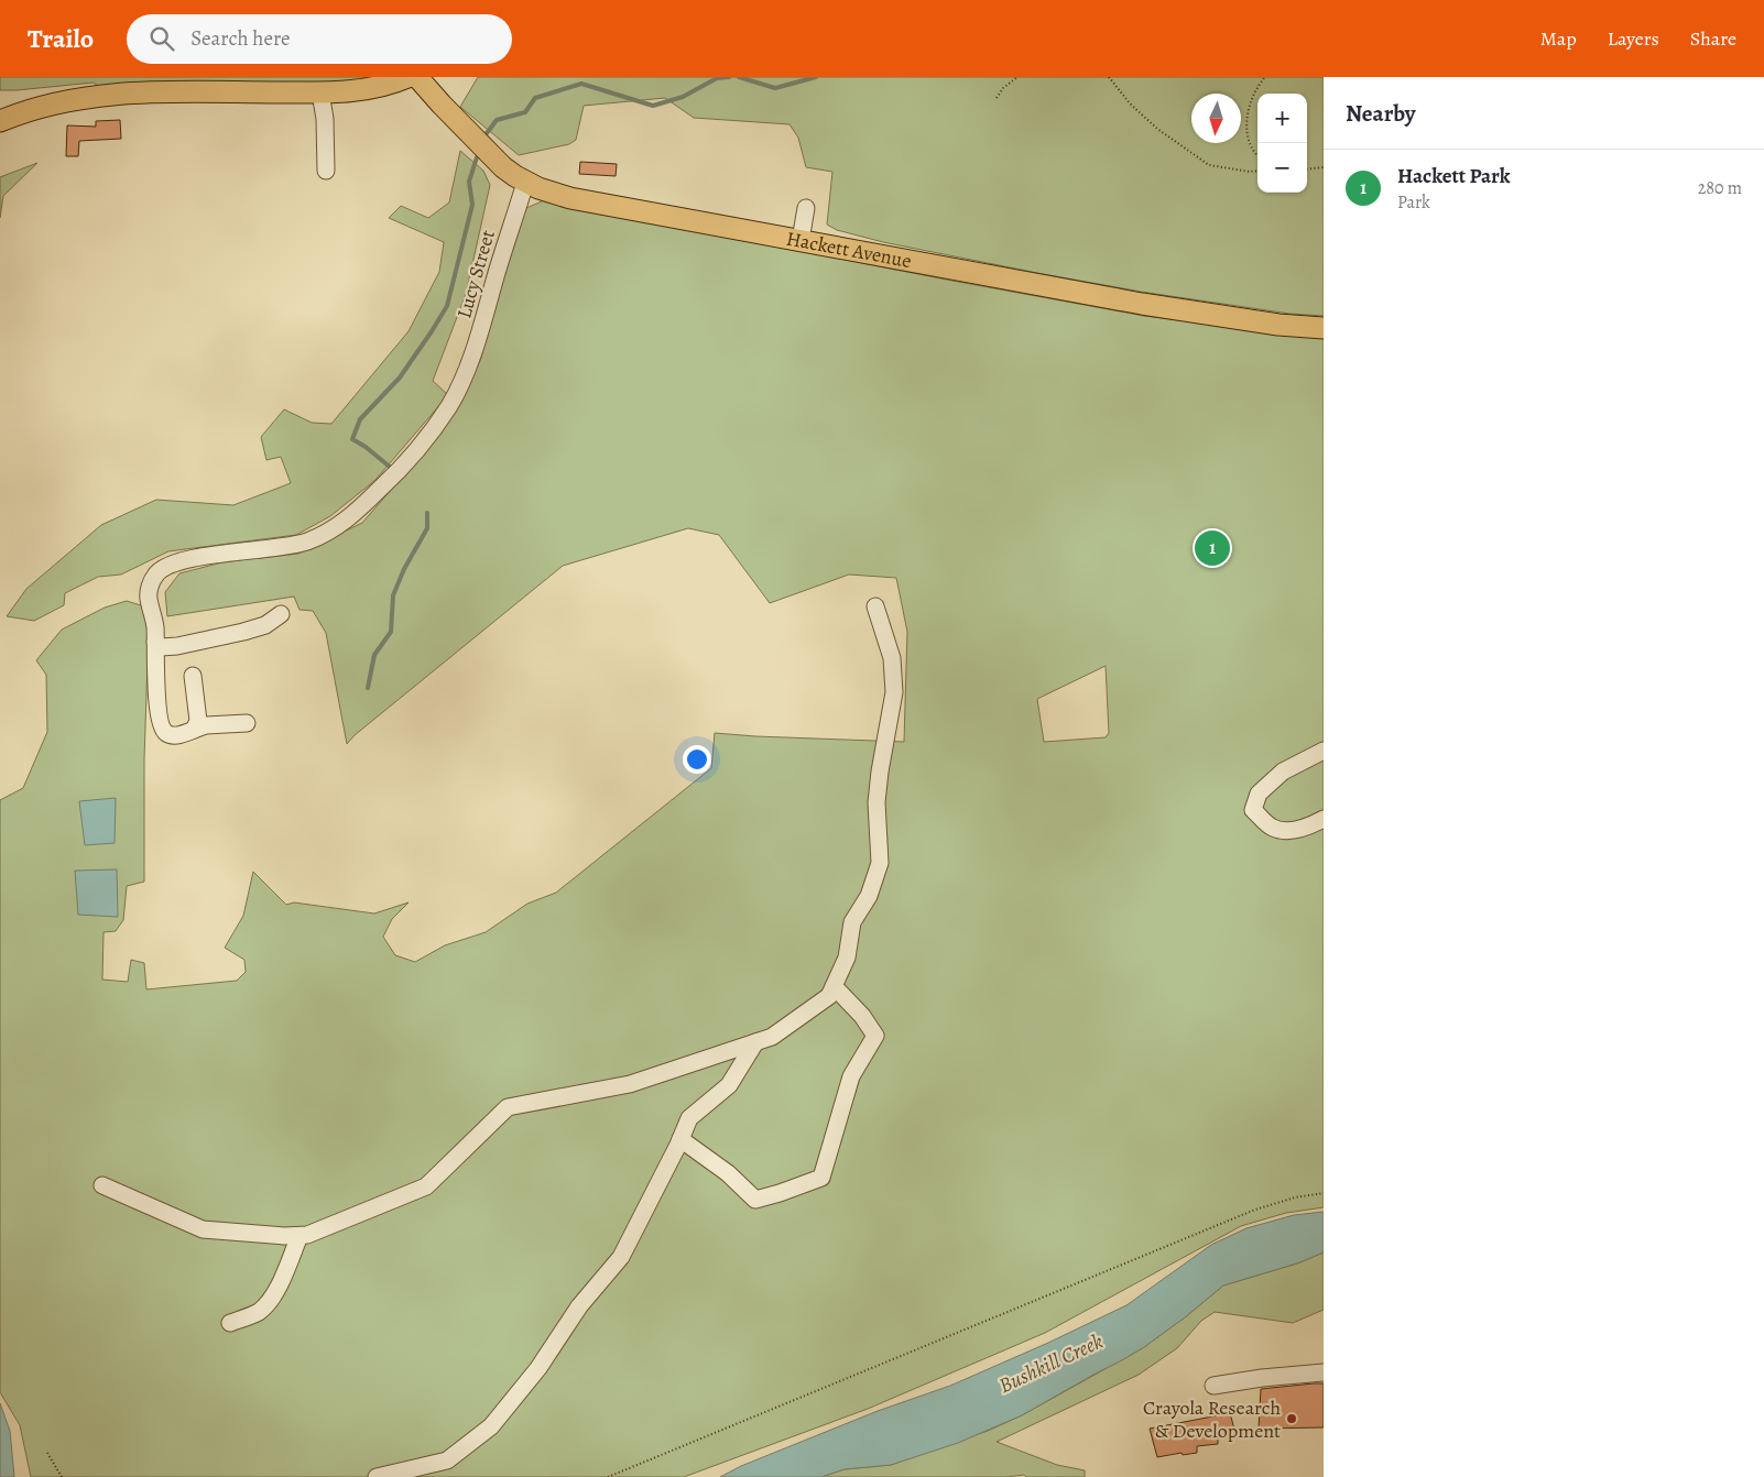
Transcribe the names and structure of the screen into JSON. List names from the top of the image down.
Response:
{
  "streets": {
    "main road": ["Hackett Avenue"],
    "street": ["Lucy Street"]
  },
  "crossings": [
    ["Hackett Avenue", "Lucy Street"]
  ],
  "water": ["Bushkill Creek"],
  "places": ["Crayola Research & Development"],
  "north": "bottom",
  "page": {
    "header": "Trailo",
    "search": "Search here",
    "nav": ["Map", "Layers", "Share"],
    "heading": "Nearby",
    "map_buttons": ["+", "−"],
    "list": [
      {
        "mark": "1",
        "name": "Hackett Park",
        "note": "Park",
        "value": "280 m"
      }
    ],
    "pins": "1"
  }
}
